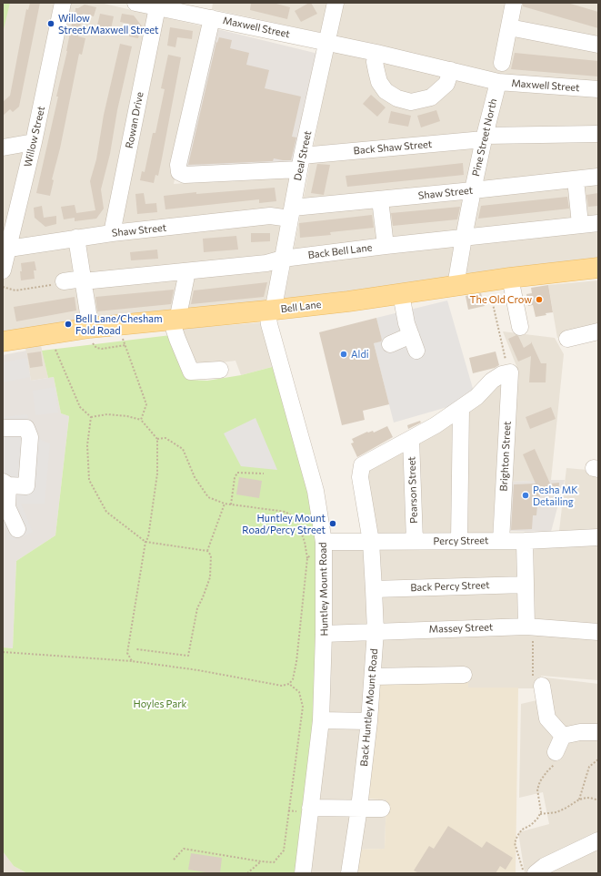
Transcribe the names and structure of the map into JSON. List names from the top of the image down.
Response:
{
  "streets": {
    "main road": ["Bell Lane"],
    "street": [
      "Maxwell Street",
      "Rowan Drive",
      "Willow Street",
      "Pine Street North",
      "Back Shaw Street",
      "Deal Street",
      "Shaw Street",
      "Back Bell Lane",
      "Brighton Street",
      "Pearson Street",
      "Percy Street",
      "Back Percy Street",
      "Huntley Mount Road",
      "Massey Street",
      "Back Huntley Mount Road"
    ]
  },
  "crossings": [
    ["Maxwell Street", "Rowan Drive"],
    ["Maxwell Street", "Pine Street North"],
    ["Maxwell Street", "Back Shaw Street"],
    ["Maxwell Street", "Deal Street"],
    ["Rowan Drive", "Shaw Street"],
    ["Willow Street", "Shaw Street"],
    ["Pine Street North", "Back Shaw Street"],
    ["Pine Street North", "Shaw Street"],
    ["Pine Street North", "Back Bell Lane"],
    ["Pine Street North", "Bell Lane"],
    ["Back Shaw Street", "Deal Street"],
    ["Deal Street", "Shaw Street"],
    ["Deal Street", "Back Bell Lane"],
    ["Deal Street", "Bell Lane"],
    ["Deal Street", "Huntley Mount Road"],
    ["Bell Lane", "Huntley Mount Road"],
    ["Brighton Street", "Percy Street"],
    ["Pearson Street", "Percy Street"],
    ["Pearson Street", "Back Huntley Mount Road"],
    ["Percy Street", "Huntley Mount Road"],
    ["Percy Street", "Back Huntley Mount Road"],
    ["Back Percy Street", "Back Huntley Mount Road"],
    ["Huntley Mount Road", "Massey Street"],
    ["Massey Street", "Back Huntley Mount Road"]
  ],
  "parks": ["Hoyles Park"],
  "places": [
    "Willow Street/Maxwell Street",
    "The Old Crow",
    "Bell Lane/Chesham Fold Road",
    "Aldi",
    "Pesha MK Detailing",
    "Huntley Mount Road/Percy Street"
  ]
}
